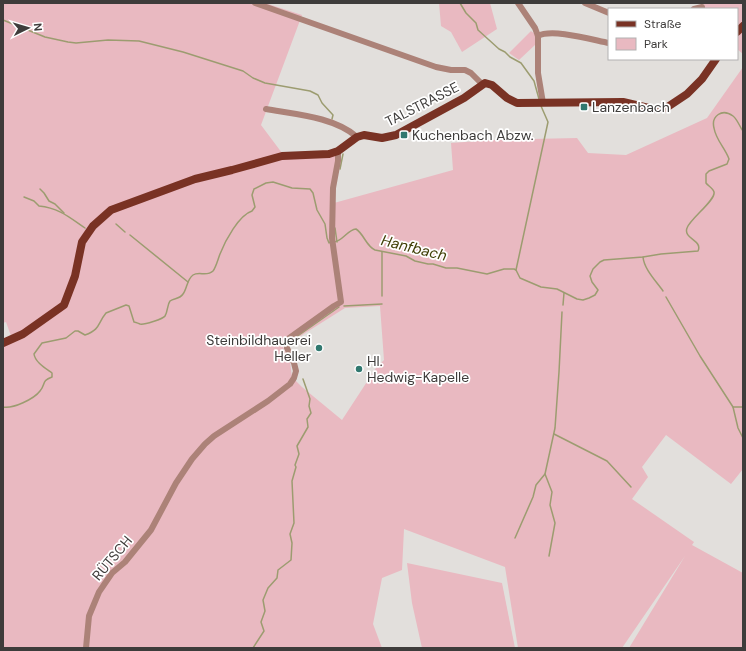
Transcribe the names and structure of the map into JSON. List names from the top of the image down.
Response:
{
  "streets": {
    "main road": ["TALSTRASSE"],
    "street": ["RÜTSCH"]
  },
  "water": ["Hanfbach"],
  "places": {
    "transit": ["Lanzenbach", "Kuchenbach Abzw."],
    "other": ["Steinbildhauerei Heller", "Hl. Hedwig-Kapelle"]
  },
  "legend": ["Straße", "Park"],
  "north": "right"
}
